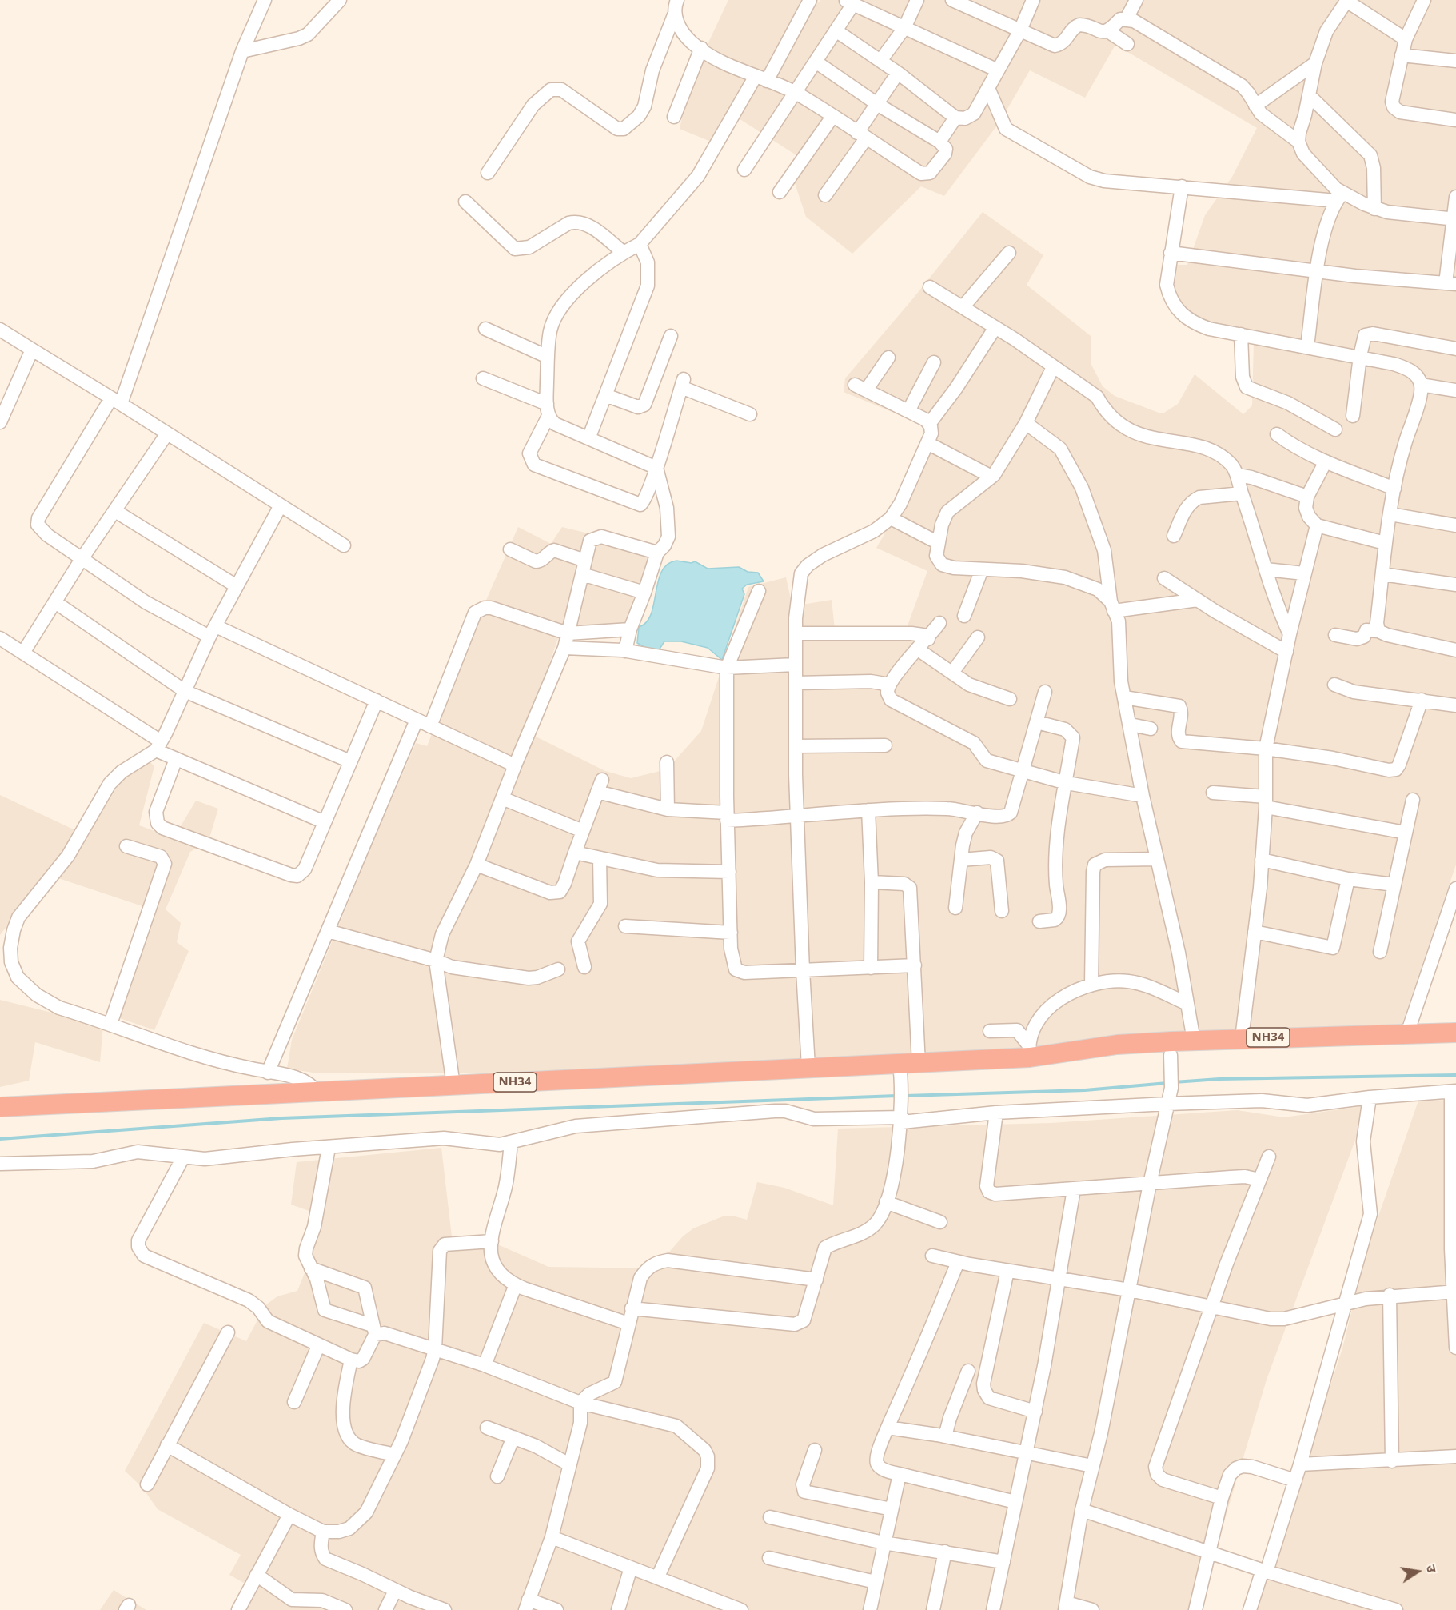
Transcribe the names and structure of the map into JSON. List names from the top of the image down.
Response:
{
  "streets": {
    "highway": ["NH34"]
  },
  "north": "right"
}
